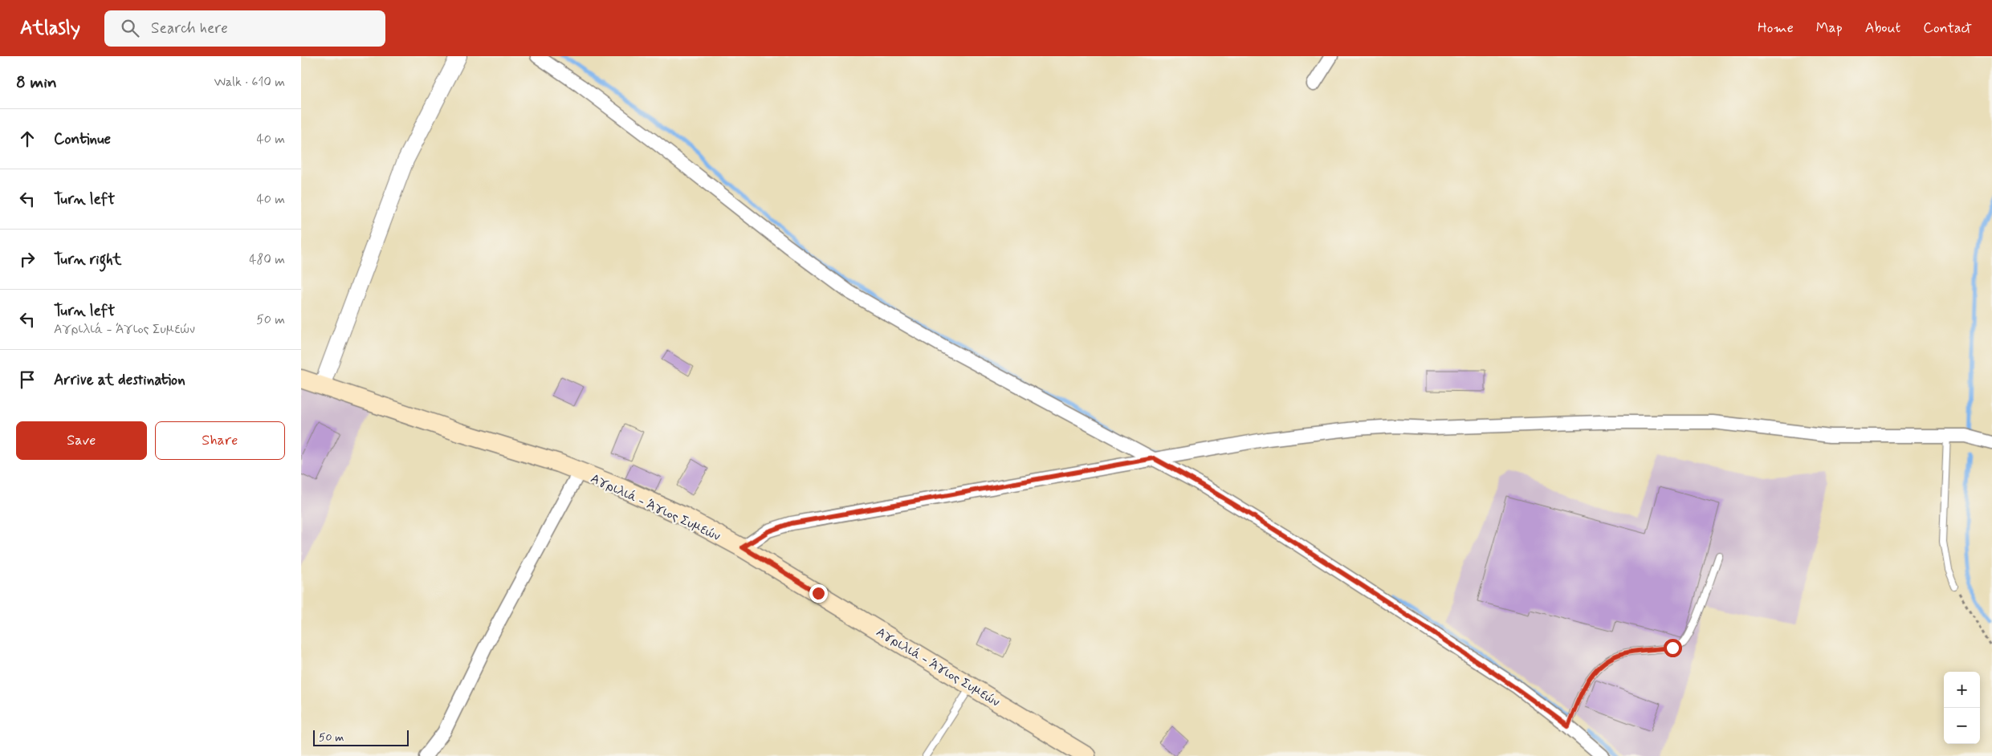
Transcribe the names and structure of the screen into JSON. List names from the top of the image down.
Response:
{
  "streets": {
    "main road": ["Αγριλιά - Άγιος Συμεών"]
  },
  "scale_bar": "50 m",
  "page": {
    "header": "Atlasly",
    "search": "Search here",
    "nav": [
      "Home",
      "Map",
      "About",
      "Contact"
    ],
    "heading": ["8 min", "Walk · 610 m"],
    "list": [
      ["Continue", "40 m"],
      ["Turn left", "40 m"],
      ["Turn right", "480 m"],
      ["Turn left", "Αγριλιά - Άγιος Συμεών", "50 m"],
      "Arrive at destination"
    ],
    "buttons": ["Save", "Share"],
    "map_buttons": ["+", "−"],
    "scale": "50 m"
  }
}
